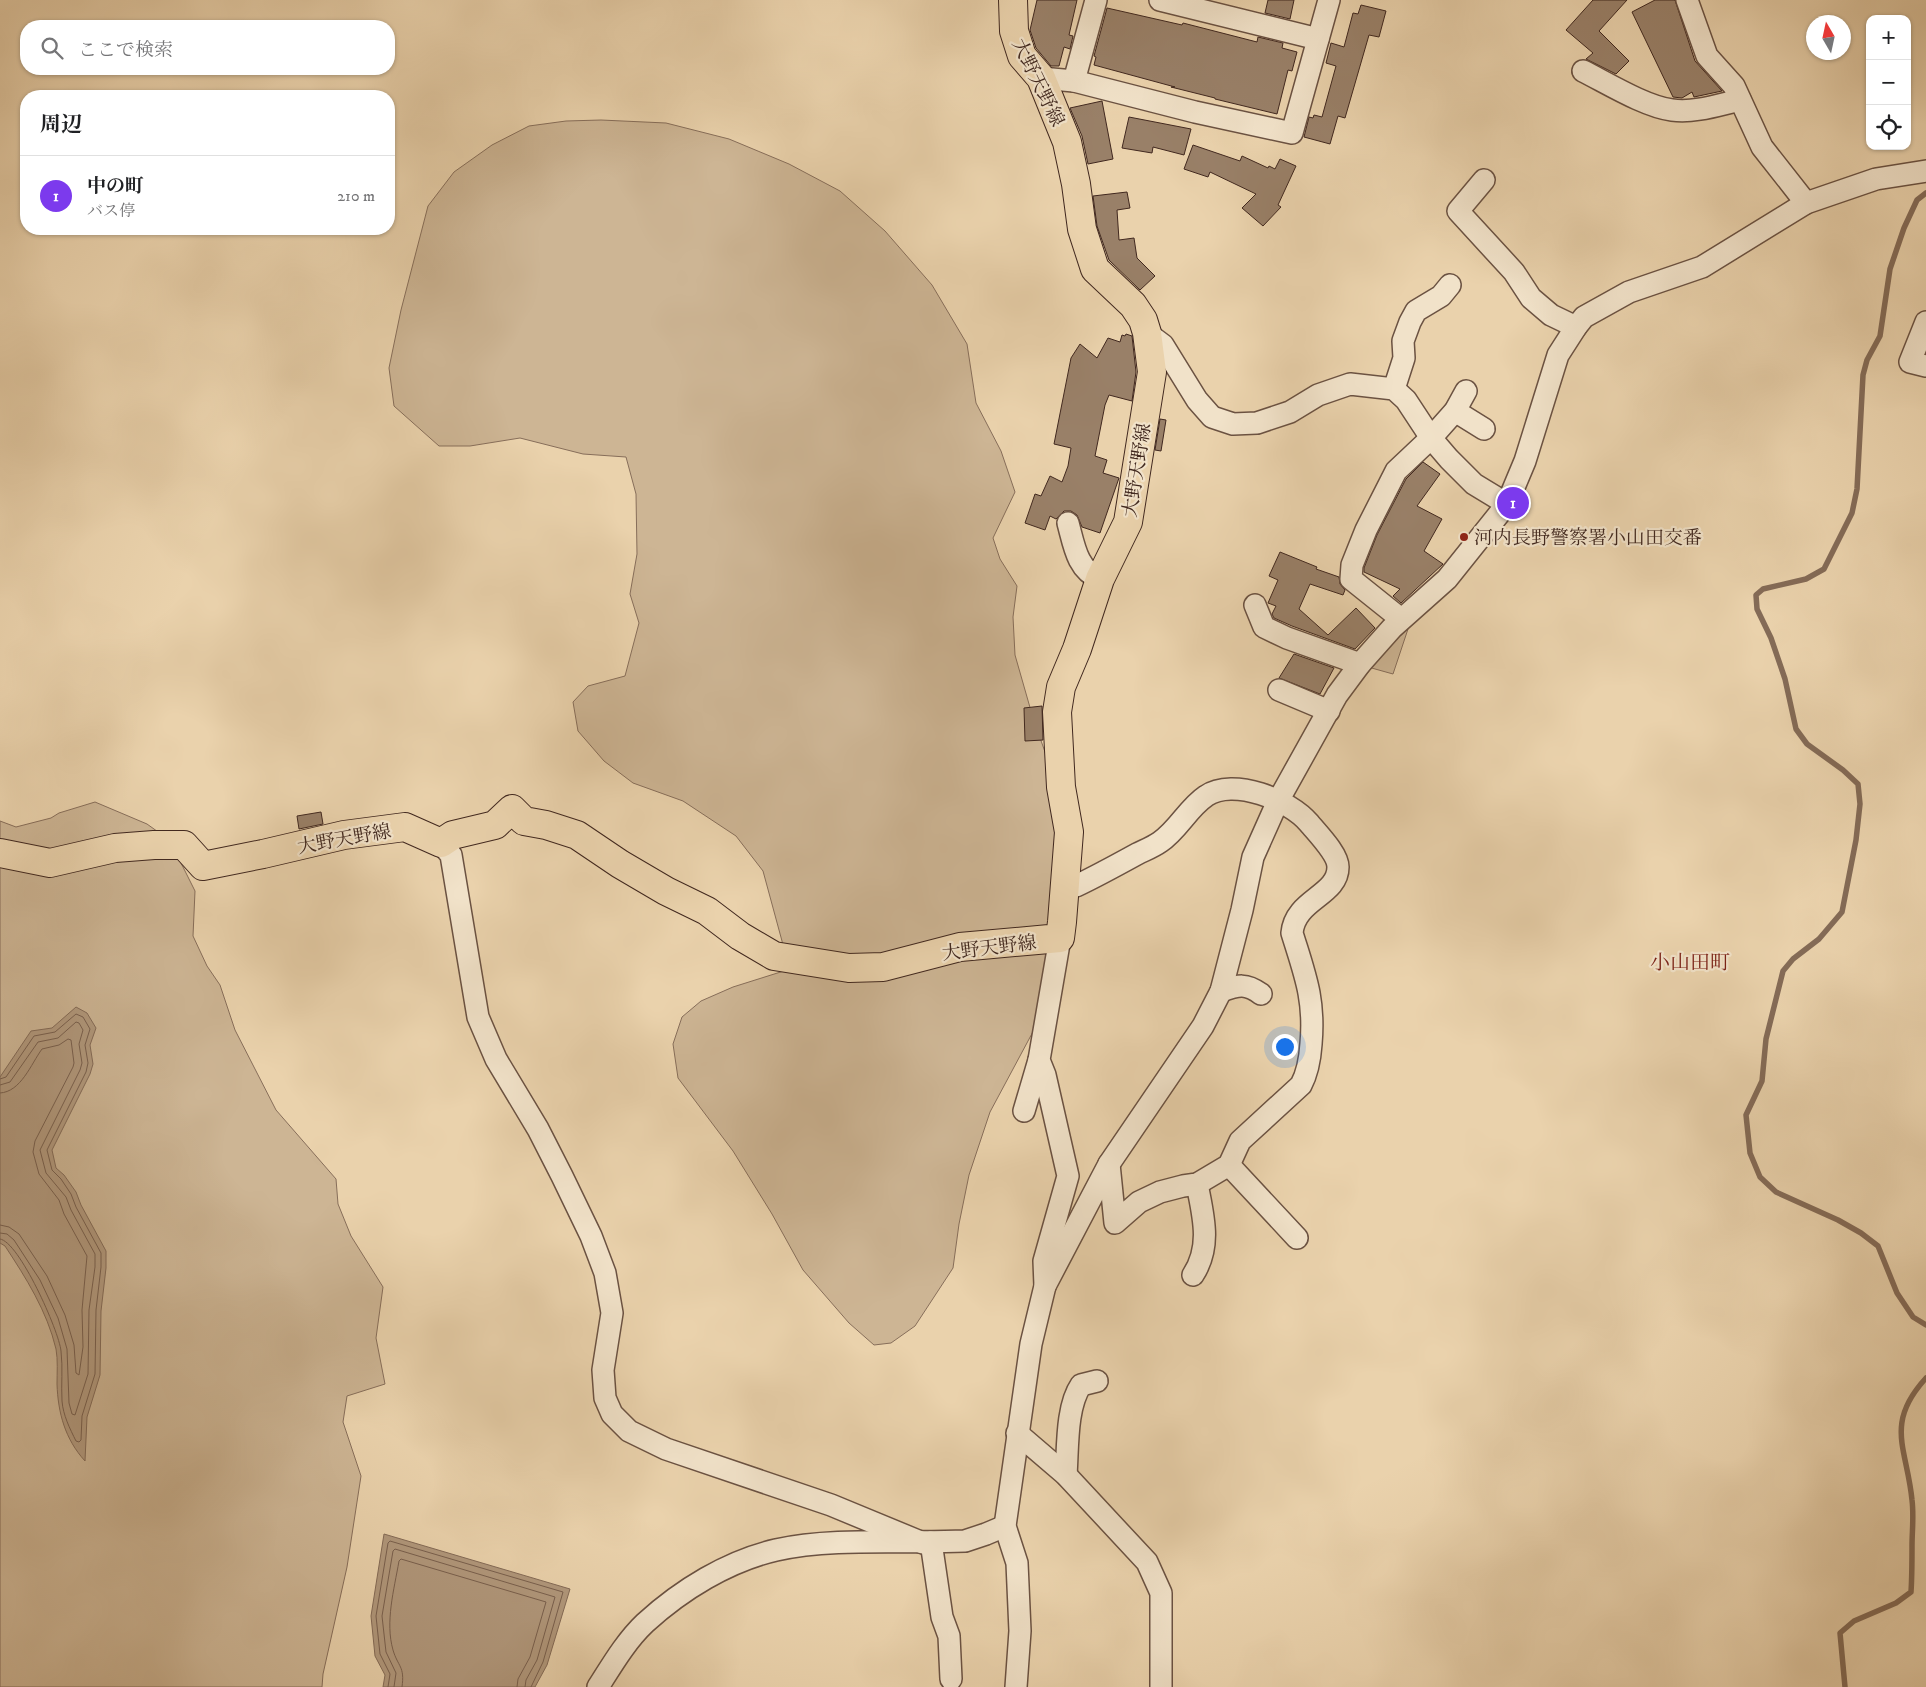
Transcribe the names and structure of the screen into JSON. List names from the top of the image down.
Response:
{
  "streets": {
    "main road": ["大野天野線"]
  },
  "districts": ["小山田町"],
  "places": ["河内長野警察署小山田交番"],
  "north": "top",
  "page": {
    "map_buttons": ["+", "−"],
    "search": "ここで検索",
    "heading": "周辺",
    "list": [
      {
        "mark": "1",
        "name": "中の町",
        "note": "バス停",
        "value": "210 m"
      }
    ],
    "pins": "1"
  }
}
